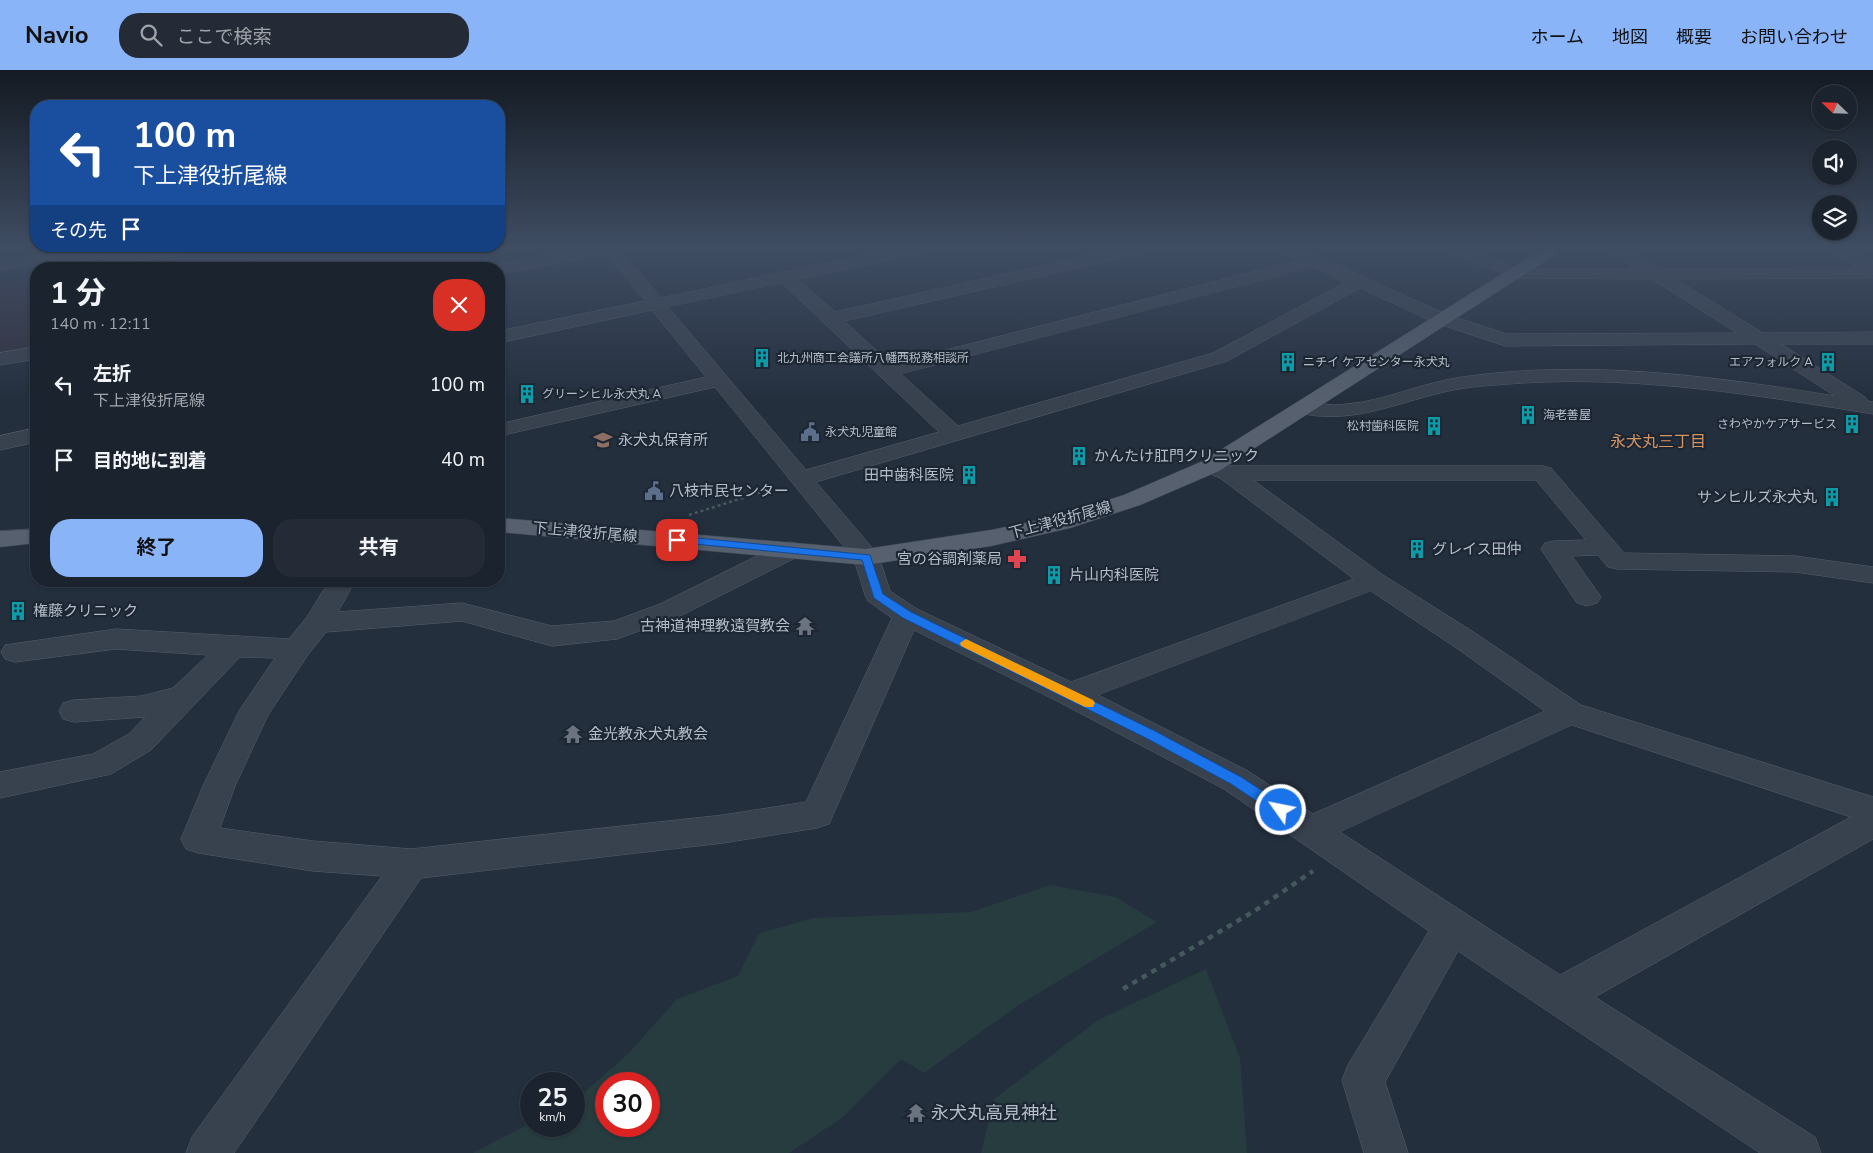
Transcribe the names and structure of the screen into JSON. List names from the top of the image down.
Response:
{
  "streets": {
    "main road": ["下上津役折尾線"]
  },
  "districts": ["永犬丸三丁目"],
  "places": {
    "building": [
      "北九州商工会議所八幡西税務相談所",
      "ニチイ ケアセンター永犬丸",
      "エアフォルク A",
      "グリーンヒル永犬丸 A",
      "海老善屋",
      "さわやかケアサービス",
      "松村歯科医院",
      "かんたけ肛門クリニック",
      "田中歯科医院",
      "サンヒルズ永犬丸",
      "グレイス田仲",
      "片山内科医院",
      "権藤クリニック"
    ],
    "public building": ["永犬丸児童館", "八枝市民センター"],
    "school or university": ["永犬丸保育所"],
    "pharmacy": ["宮の谷調剤薬局"],
    "temple": ["古神道神理教遠賀教会", "金光教永犬丸教会", "永犬丸高見神社"]
  },
  "north": "top left",
  "page": {
    "header": "Navio",
    "search": "ここで検索",
    "nav": [
      "ホーム",
      "地図",
      "概要",
      "お問い合わせ"
    ],
    "turn": ["100 m", "下上津役折尾線"],
    "then": "その先",
    "heading": ["1 分", "140 m · 12:11"],
    "list": [
      {
        "name": "左折",
        "note": "下上津役折尾線",
        "value": "100 m"
      },
      {
        "name": "目的地に到着",
        "value": "40 m"
      }
    ],
    "buttons": ["終了", "共有"],
    "speed": "25 km/h",
    "limit": "30"
  }
}
